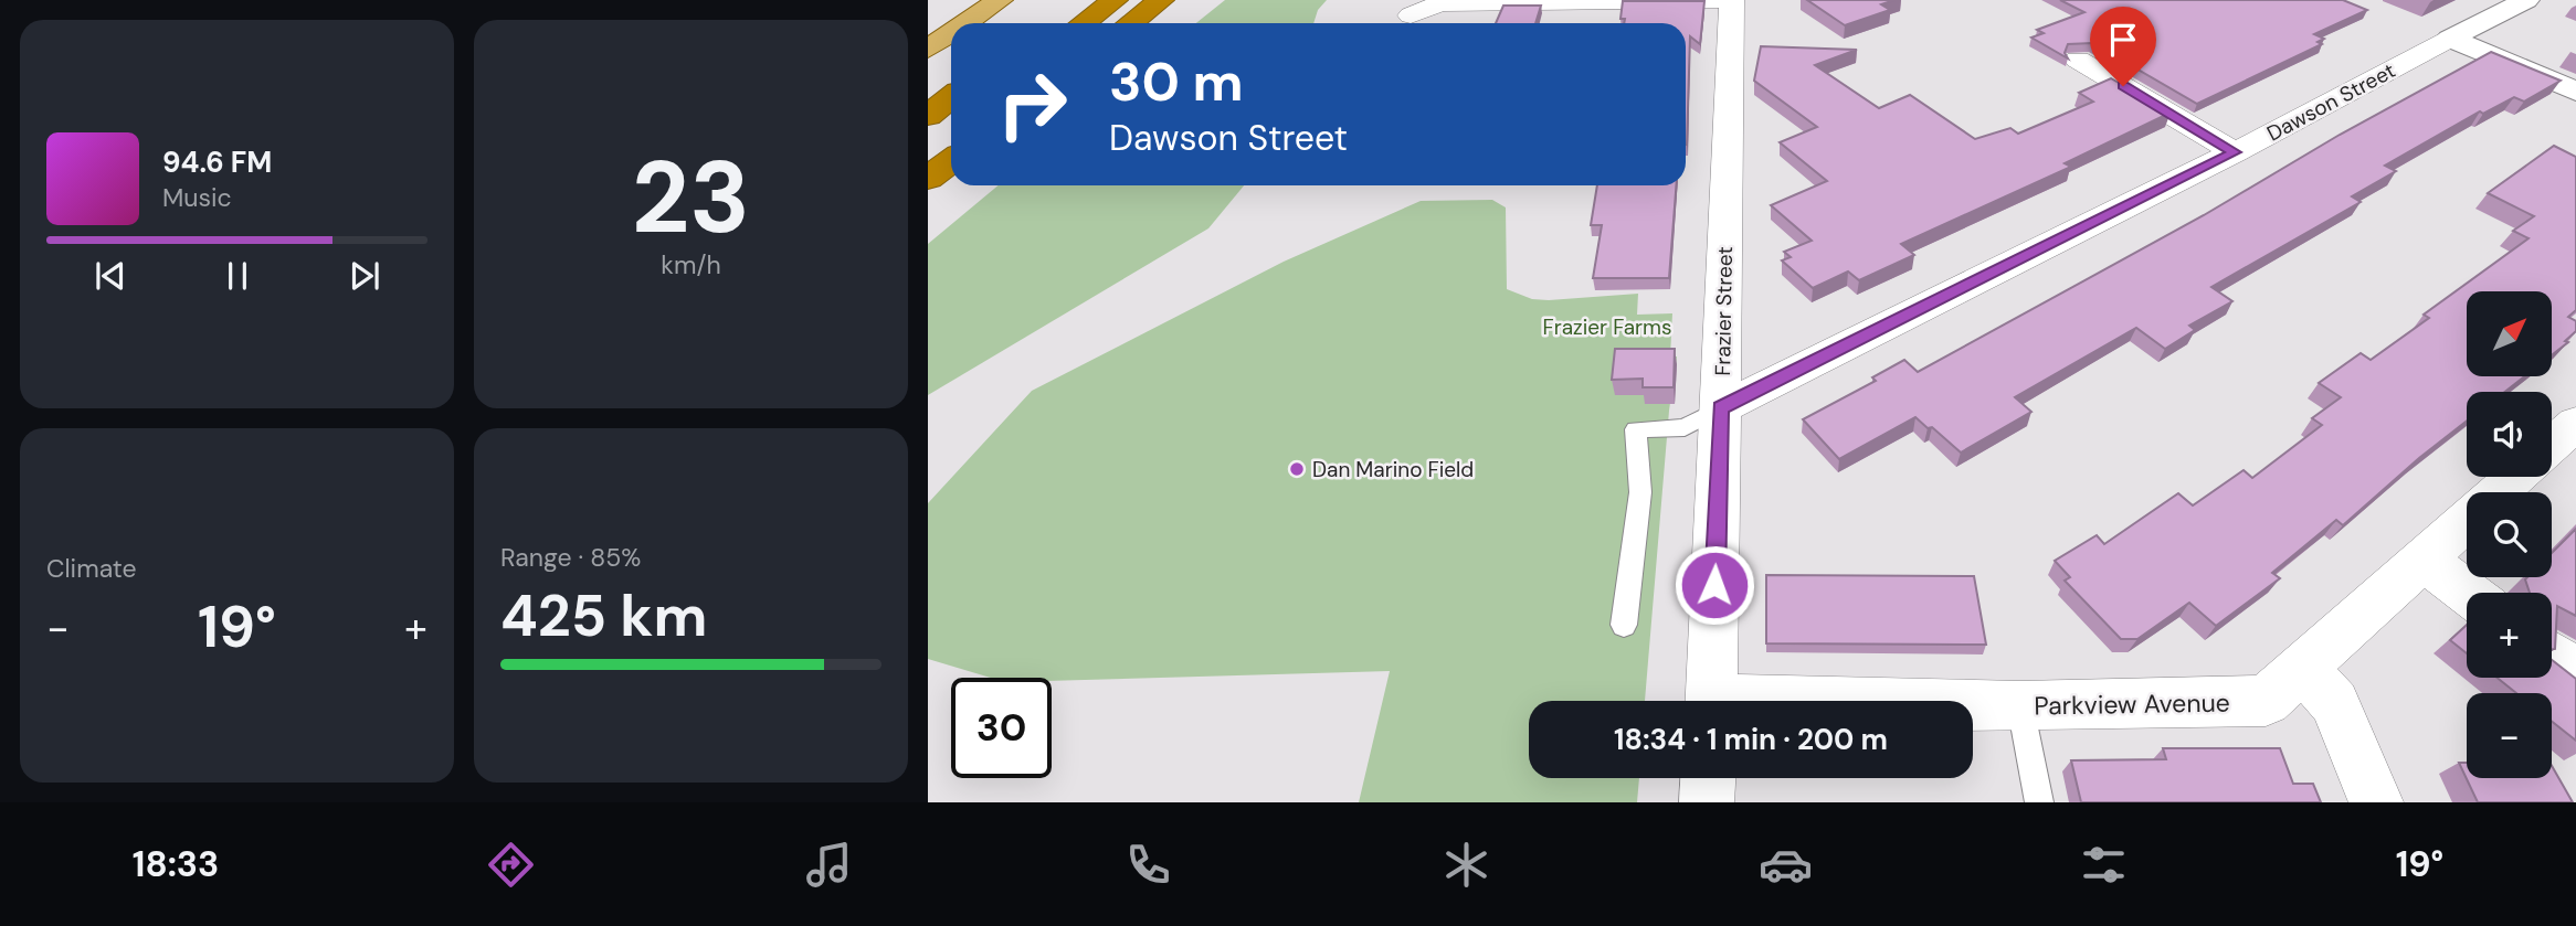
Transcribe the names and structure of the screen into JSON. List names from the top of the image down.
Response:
{
  "streets": {
    "street": ["Dawson Street", "Frazier Street", "Parkview Avenue"]
  },
  "crossings": [
    ["Dawson Street", "Frazier Street"]
  ],
  "parks": ["Frazier Farms"],
  "places": ["Dan Marino Field"],
  "north": "top right",
  "page": {
    "tile": [
      ["23", "km/h"],
      "Climate",
      ["Range · 85%", "425 km"]
    ],
    "turn": ["30 m", "Dawson Street"],
    "song": ["94.6 FM", "Music"],
    "map_buttons": ["+", "−"],
    "heat": ["−", "19°", "+"],
    "limit": "30",
    "trip": "18:34 · 1 min · 200 m",
    "tabs": ["18:33", "19°"]
  }
}
